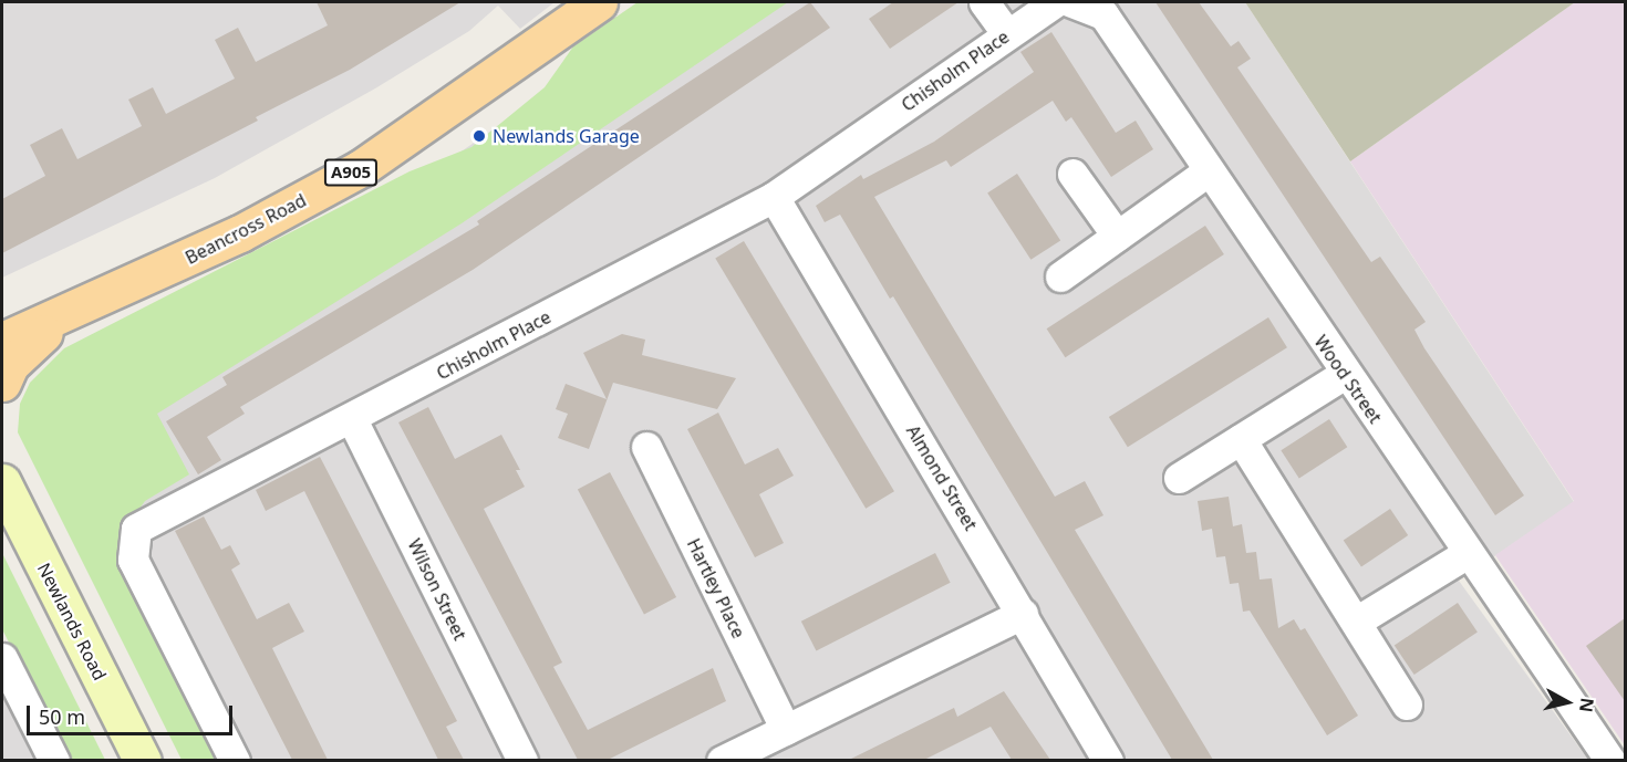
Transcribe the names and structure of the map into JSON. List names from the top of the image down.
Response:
{
  "streets": {
    "main road": ["A905", "Beancross Road", "Newlands Road"],
    "street": [
      "Chisholm Place",
      "Wood Street",
      "Almond Street",
      "Hartley Place",
      "Wilson Street"
    ]
  },
  "crossings": [
    ["Chisholm Place", "Wood Street"],
    ["Chisholm Place", "Almond Street"],
    ["Chisholm Place", "Wilson Street"]
  ],
  "places": ["Newlands Garage"],
  "scale_bar": "50 m",
  "north": "right"
}
